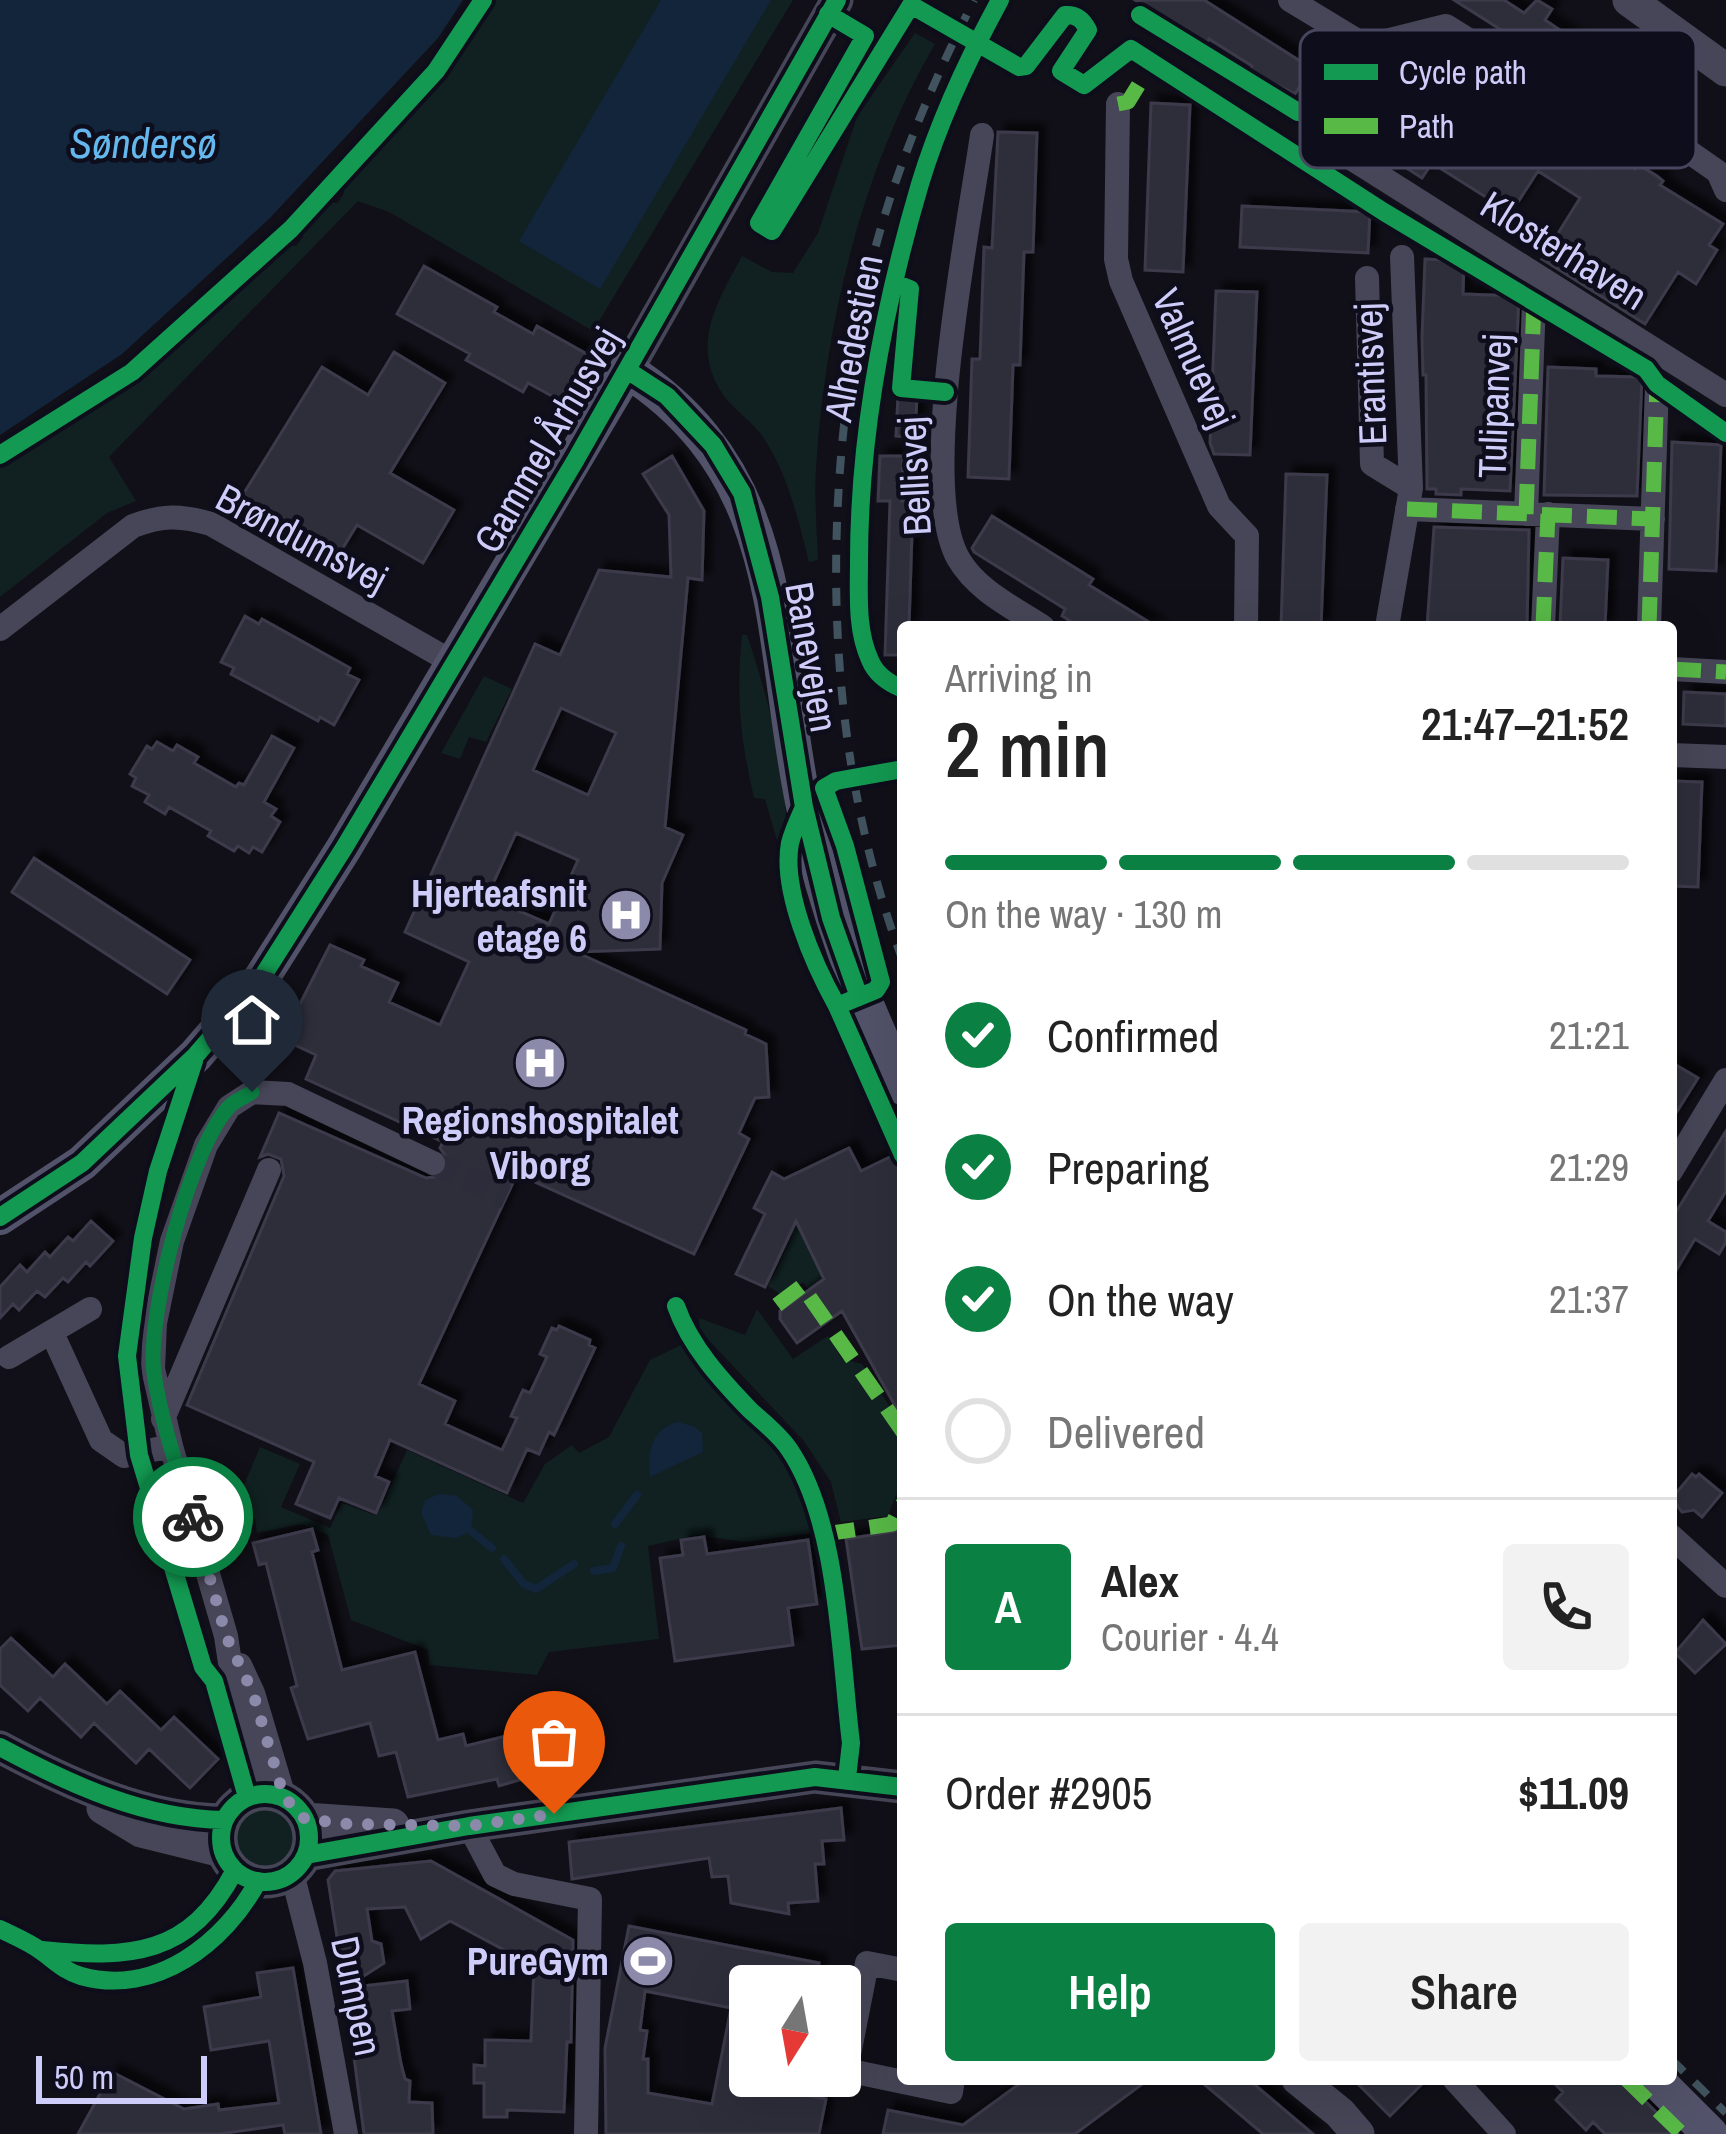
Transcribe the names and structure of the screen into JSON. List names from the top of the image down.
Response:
{
  "streets": {
    "main road": ["Gammel Århusvej", "Banevejen"],
    "street": [
      "Klosterhaven",
      "Valmuevej",
      "Erantisvej",
      "Tulipanvej",
      "Bellisvej",
      "Brøndumsvej",
      "Dumpen"
    ],
    "cycle path": ["Alhedestien"]
  },
  "crossings": [
    ["Erantisvej", "Tulipanvej"],
    ["Gammel Århusvej", "Brøndumsvej"],
    ["Gammel Århusvej", "Banevejen"]
  ],
  "water": ["Søndersø"],
  "places": {
    "hospital": ["Hjerteafsnit etage 6", "Regionshospitalet Viborg"],
    "sports": ["PureGym"]
  },
  "legend": ["Cycle path", "Path"],
  "scale_bar": "50 m",
  "north": "bottom",
  "page": {
    "heading": ["2 min", "Arriving in", "21:47–21:52"],
    "panel": [
      "Alex",
      "Courier · 4.4",
      "Order #2905",
      "$11.09"
    ],
    "bar": "On the way · 130 m",
    "list": [
      ["Confirmed", "21:21"],
      ["Preparing", "21:29"],
      ["On the way", "21:37"],
      "Delivered"
    ],
    "round": "A",
    "buttons": ["Help", "Share"],
    "scale": "50 m"
  }
}
